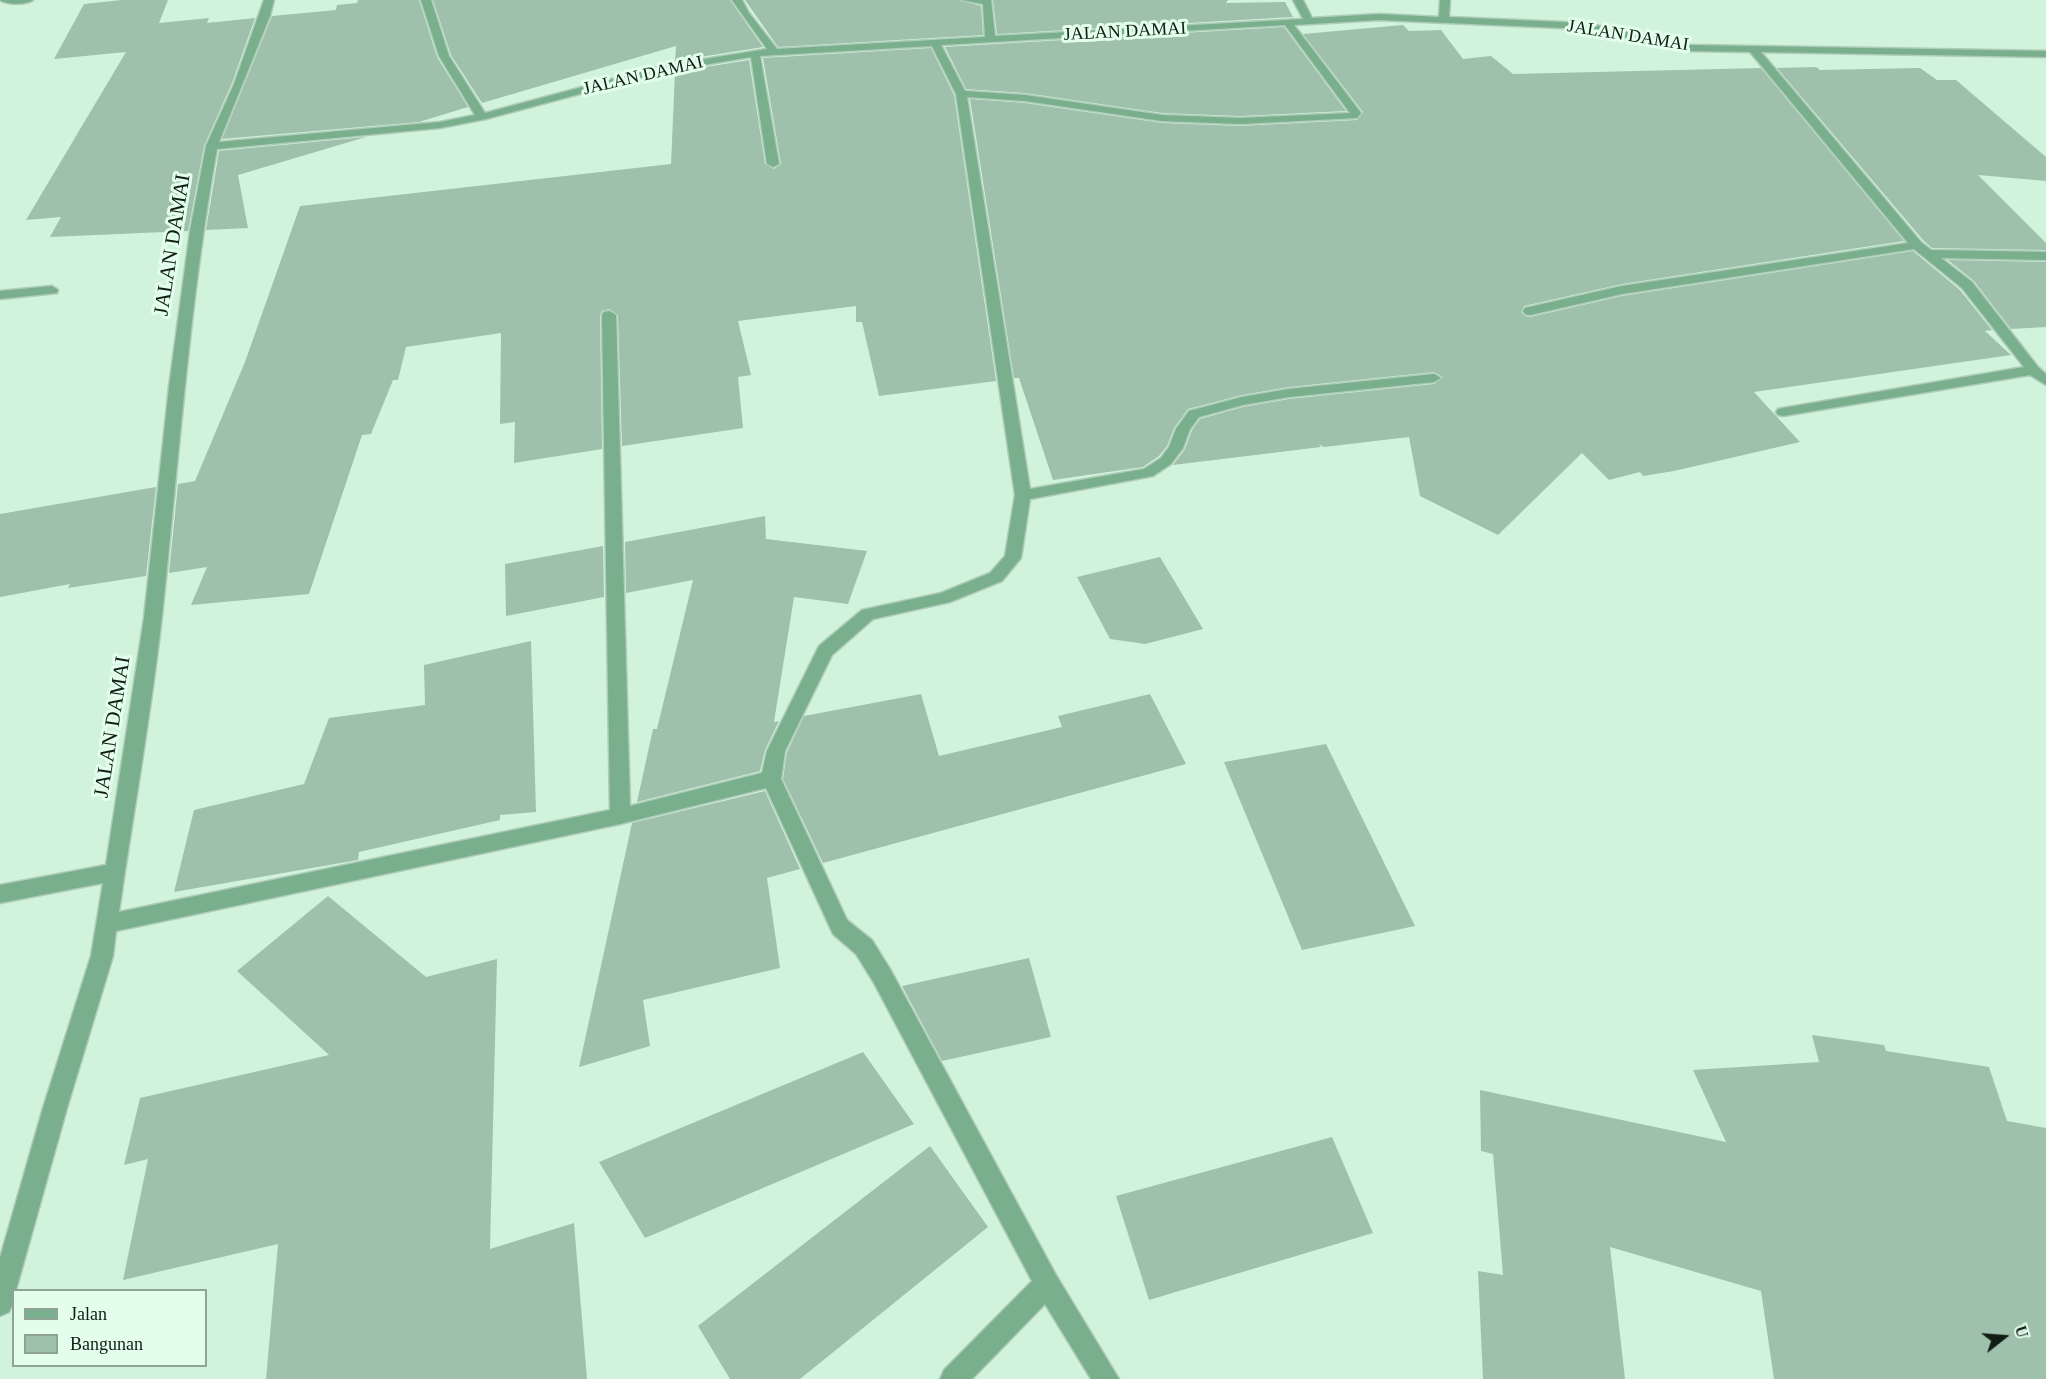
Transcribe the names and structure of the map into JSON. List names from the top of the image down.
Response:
{
  "streets": {
    "street": ["JALAN DAMAI"]
  },
  "legend": ["Jalan", "Bangunan"],
  "north": "right"
}
